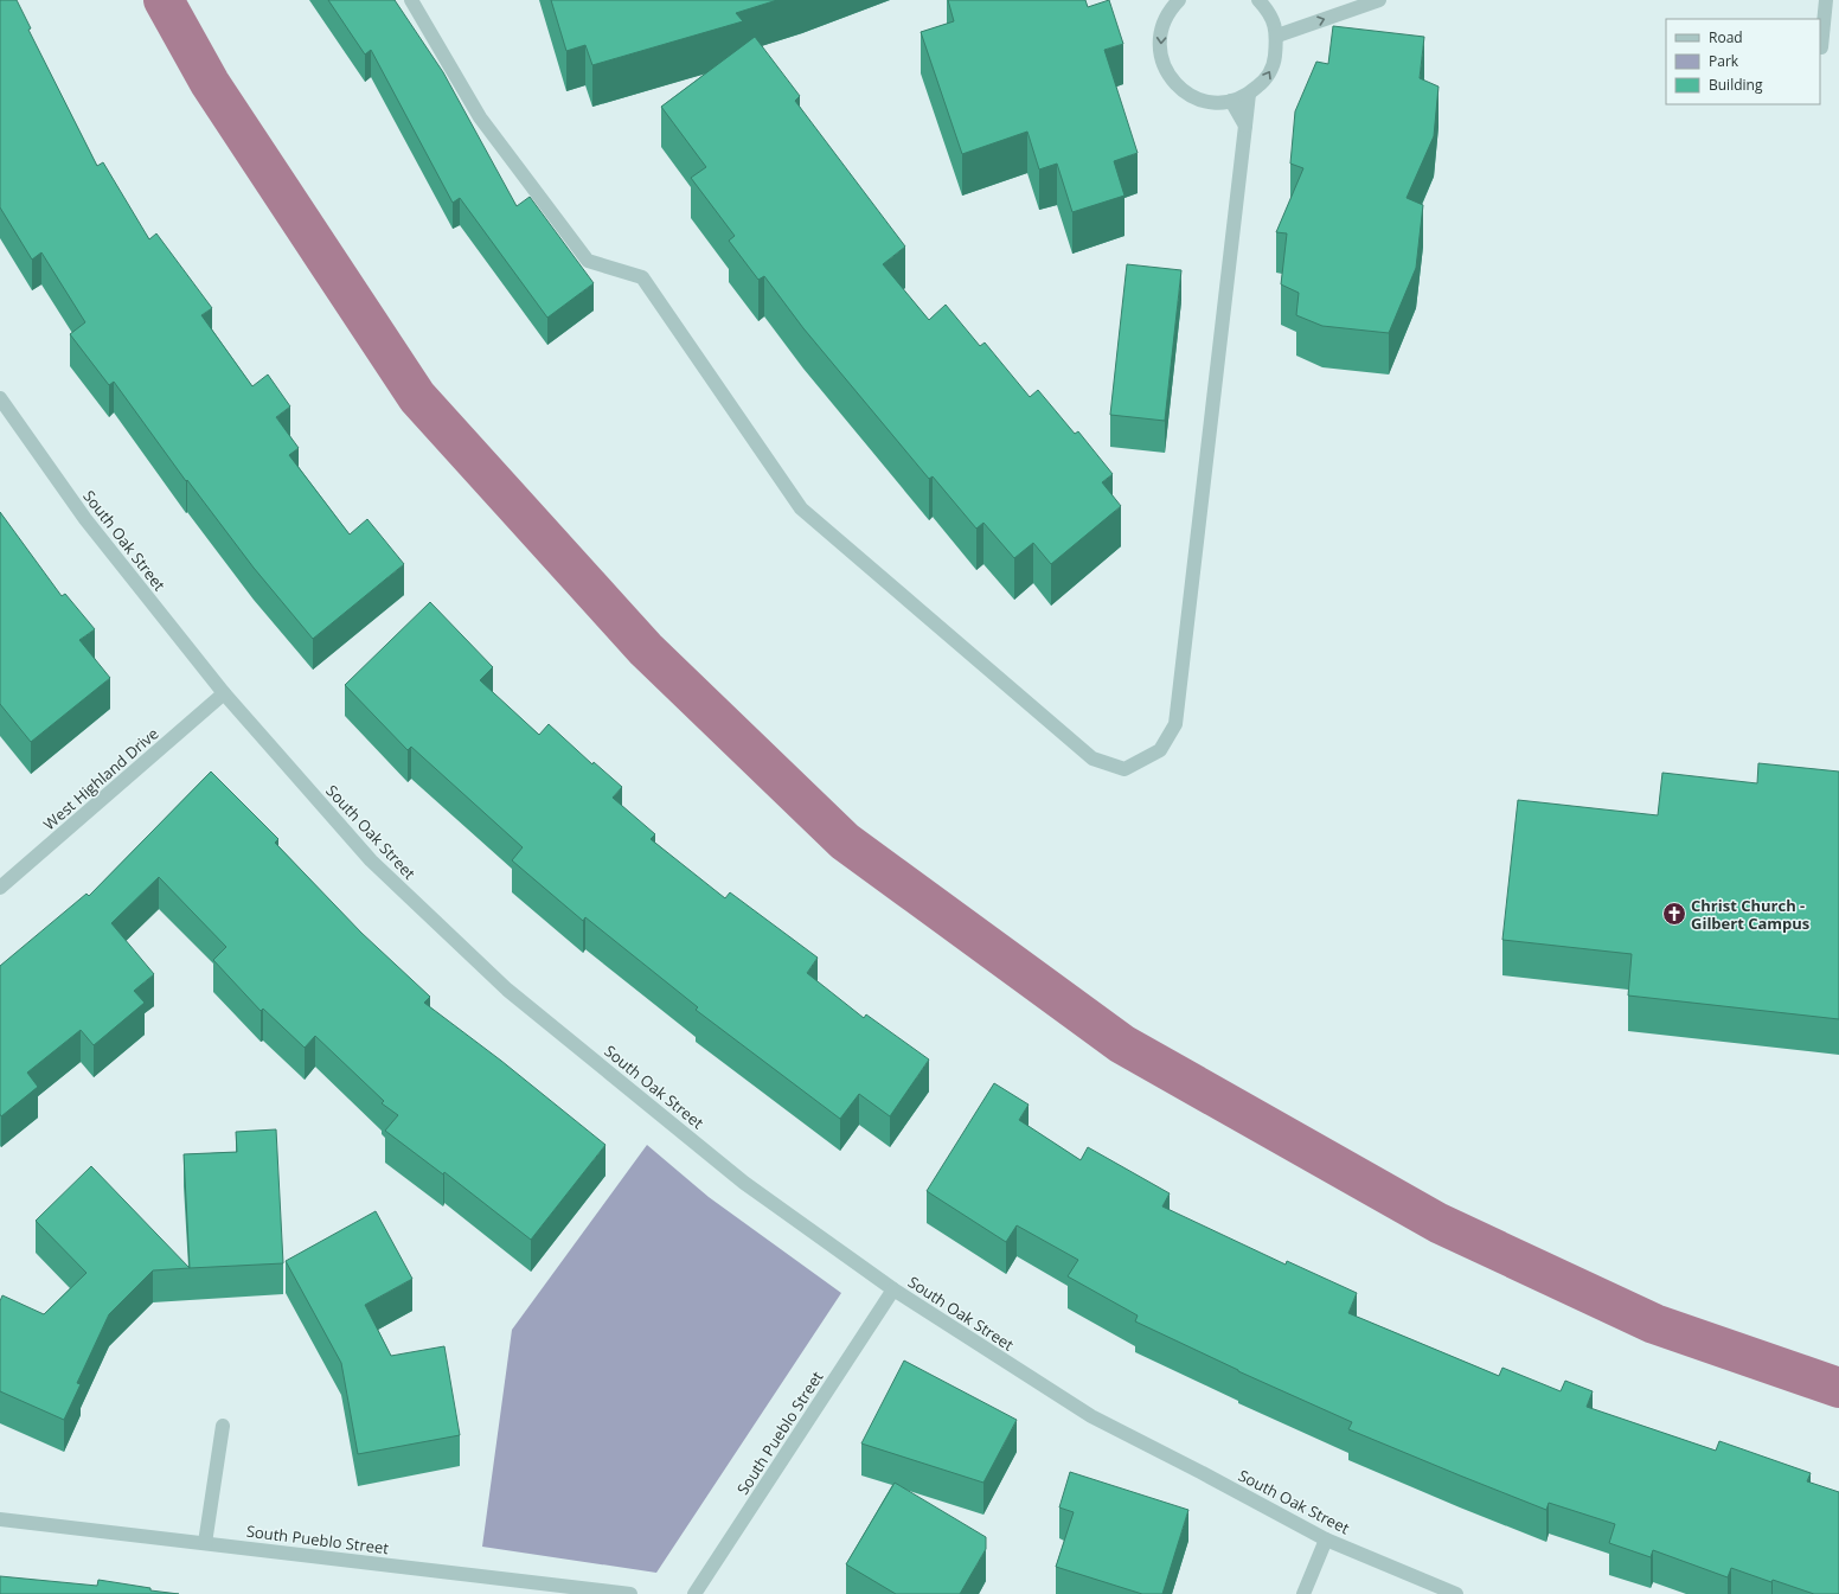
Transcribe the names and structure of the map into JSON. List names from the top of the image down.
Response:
{
  "streets": {
    "street": ["South Oak Street", "West Highland Drive", "South Pueblo Street"]
  },
  "crossings": [
    ["South Oak Street", "West Highland Drive"],
    ["South Oak Street", "South Pueblo Street"]
  ],
  "places": {
    "church": ["Christ Church - Gilbert Campus"]
  },
  "legend": ["Road", "Park", "Building"]
}
